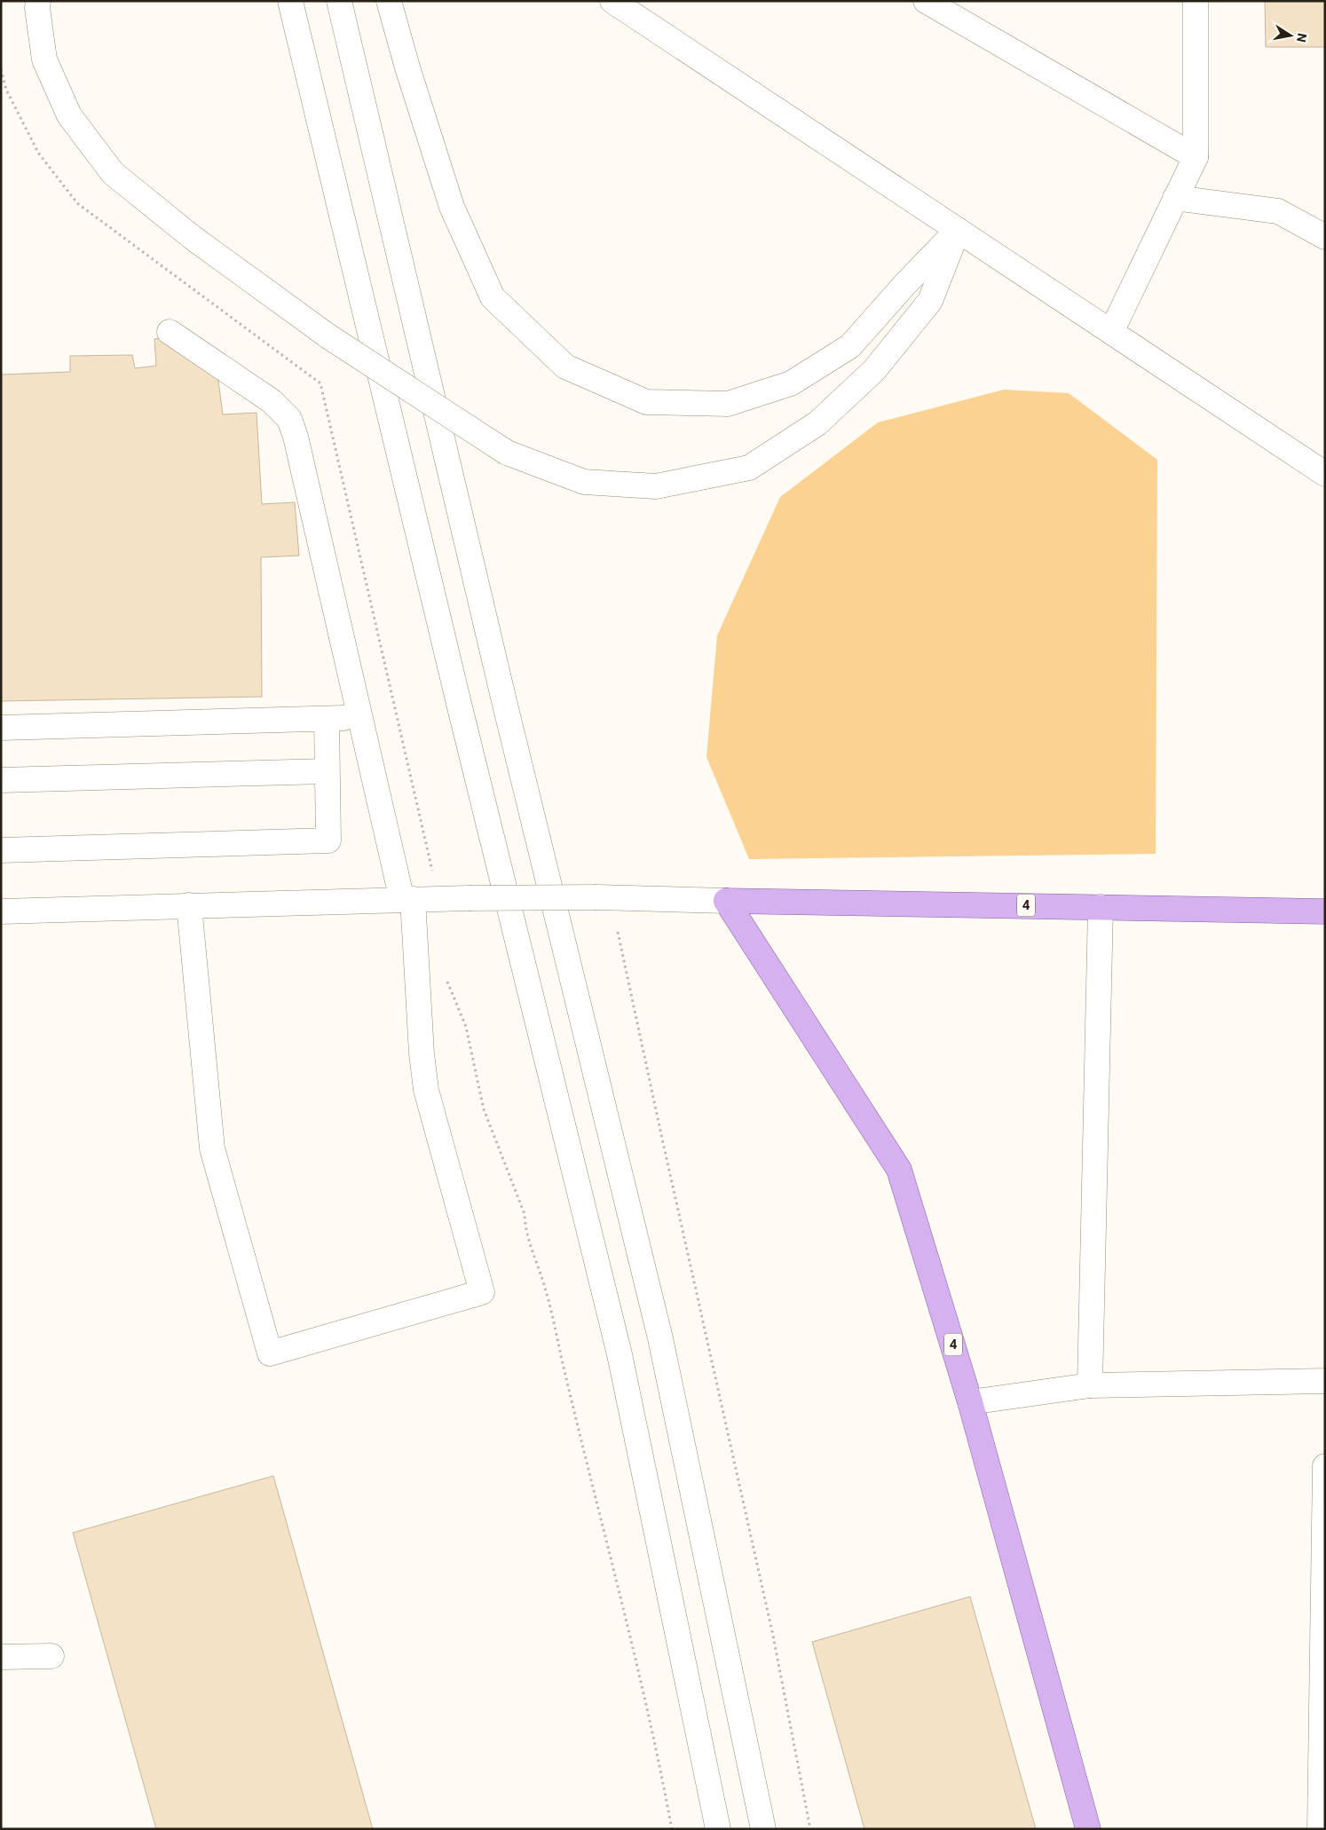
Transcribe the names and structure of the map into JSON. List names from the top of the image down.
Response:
{
  "streets": {
    "main road": ["4"]
  },
  "north": "right"
}
